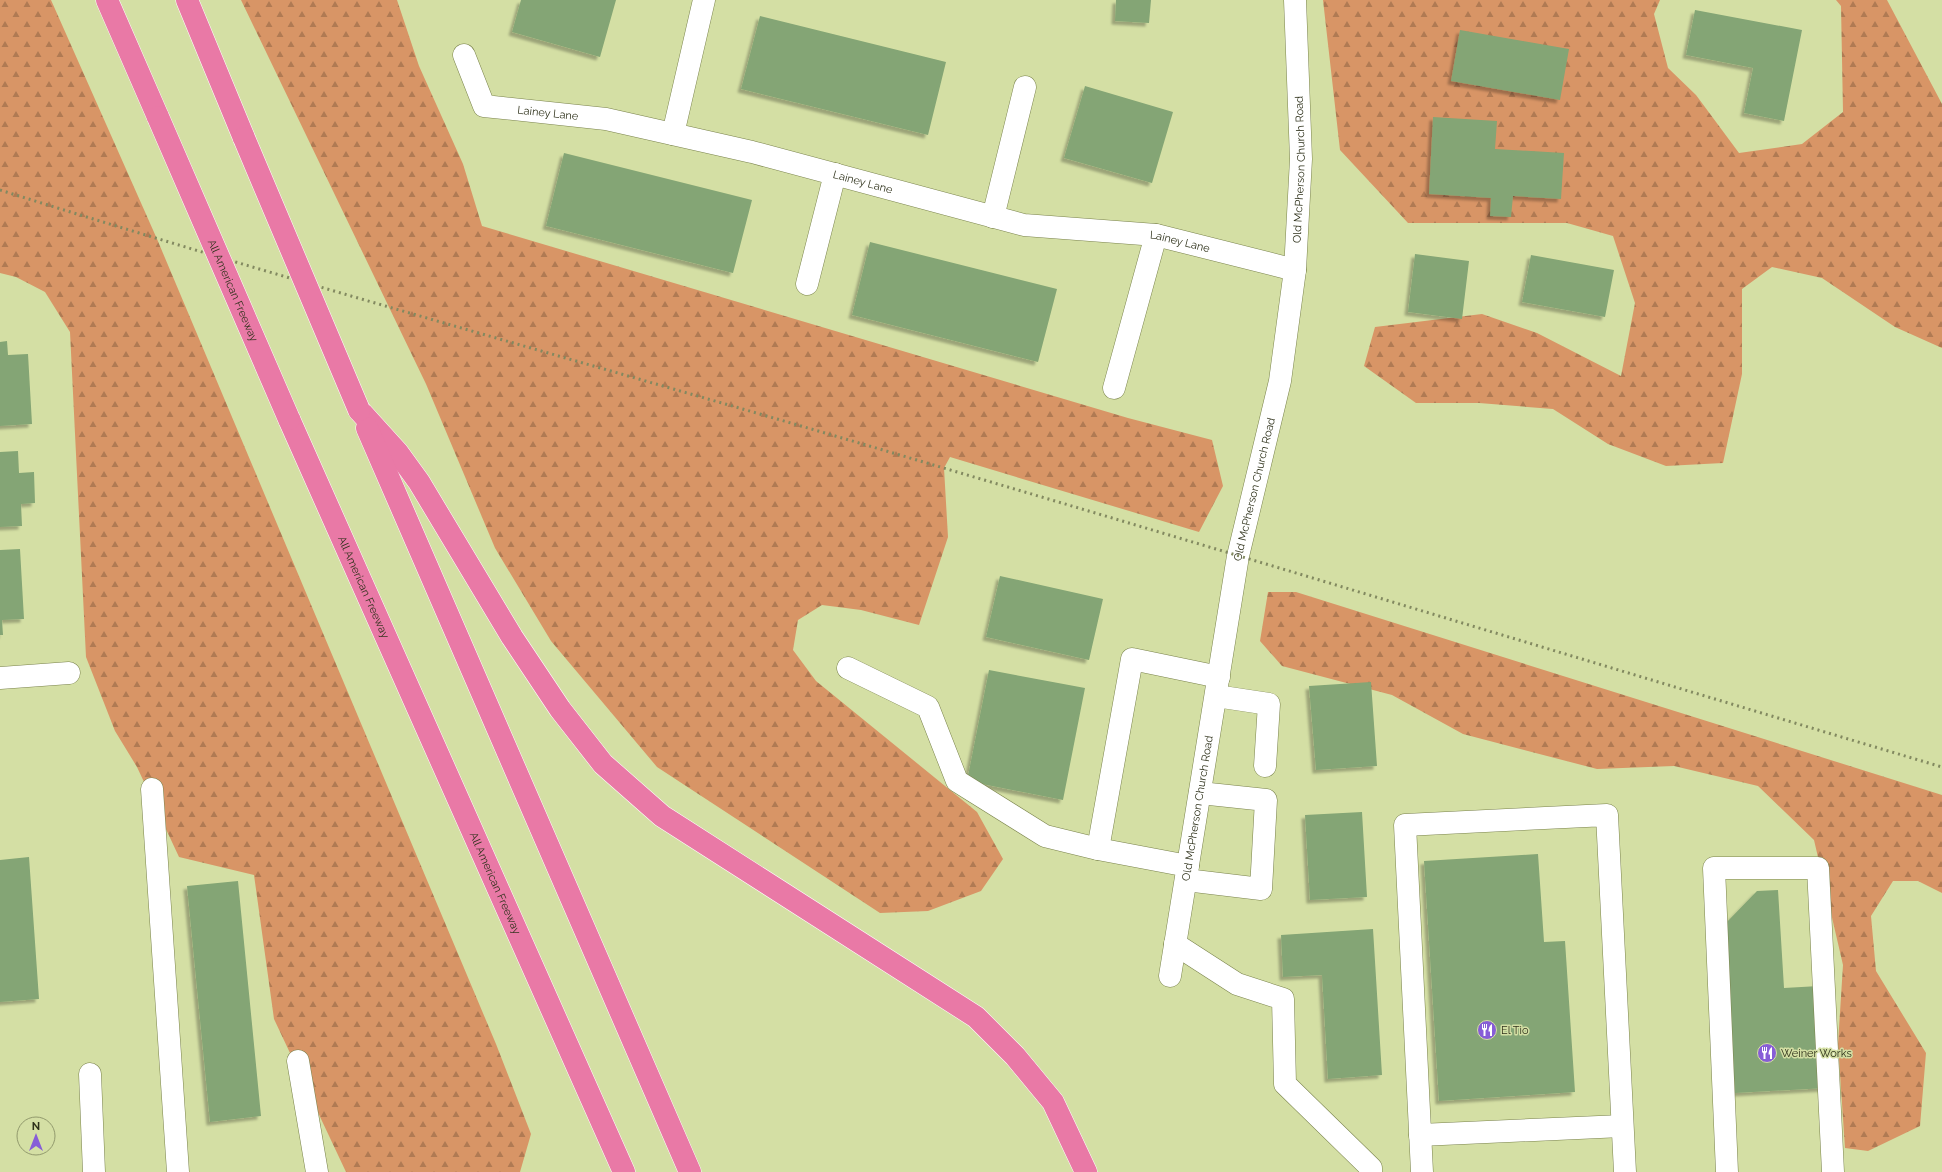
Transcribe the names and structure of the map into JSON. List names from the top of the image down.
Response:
{
  "streets": {
    "highway": ["All American Freeway"],
    "street": ["Lainey Lane", "Old McPherson Church Road"]
  },
  "crossings": [
    ["Lainey Lane", "Old McPherson Church Road"]
  ],
  "places": {
    "restaurant": ["El Tio", "Weiner Works"]
  },
  "north": "top"
}
